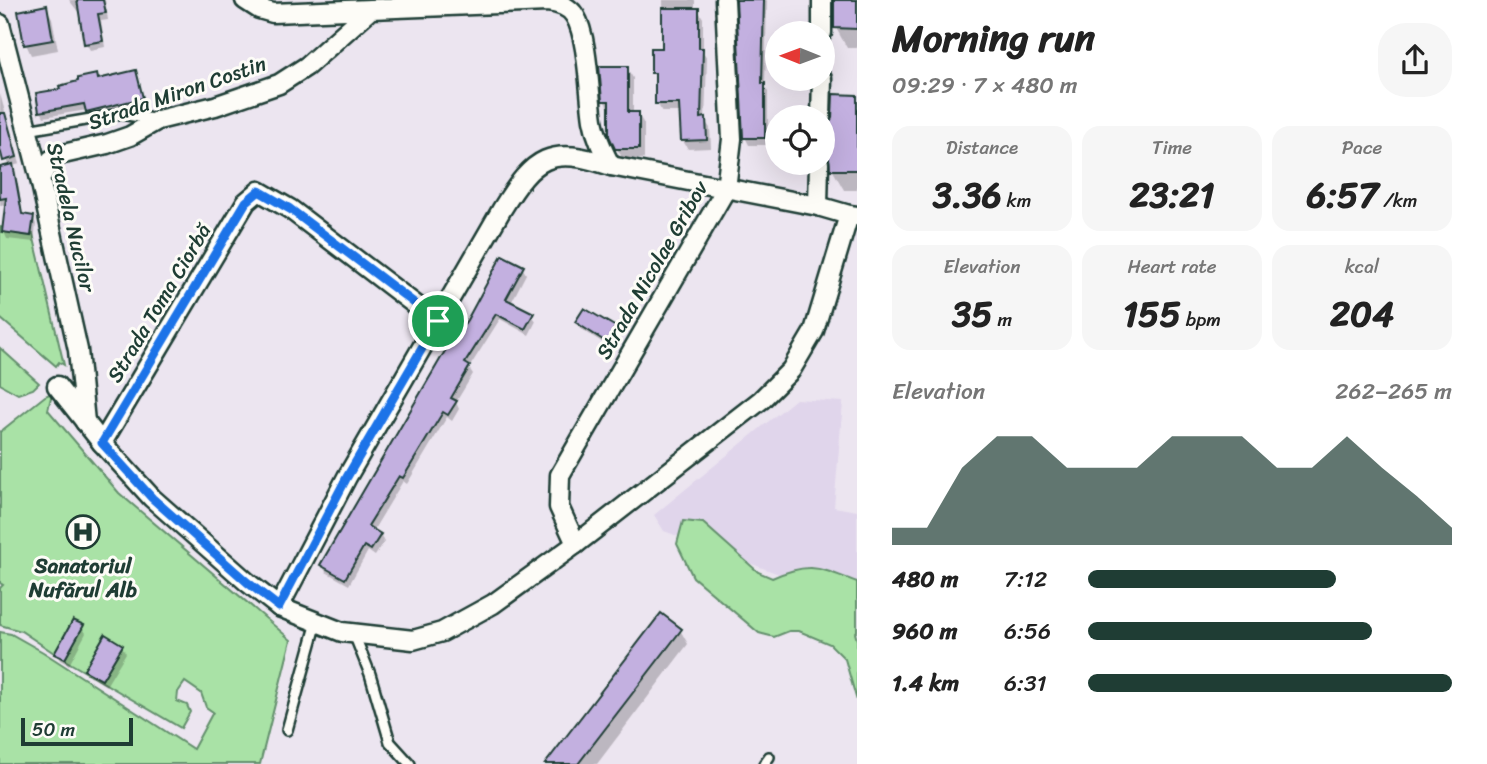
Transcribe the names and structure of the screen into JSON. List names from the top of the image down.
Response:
{
  "streets": {
    "street": [
      "Strada Miron Costin",
      "Stradela Nucilor",
      "Strada Nicolae Gribov",
      "Strada Toma Ciorbă"
    ]
  },
  "crossings": [
    ["Strada Miron Costin", "Stradela Nucilor"]
  ],
  "places": {
    "hospital": ["Sanatoriul Nufărul Alb"]
  },
  "scale_bar": "50 m",
  "north": "left",
  "page": {
    "heading": ["Morning run", "09:29 · 7 × 480 m"],
    "stats": [
      ["Distance", "3.36 km"],
      ["Time", "23:21"],
      ["Pace", "6:57 /km"],
      ["Elevation", "35 m"],
      ["Heart rate", "155 bpm"],
      ["kcal", "204"]
    ],
    "chart": ["Elevation", "262–265 m"],
    "list": [
      {
        "name": "480 m",
        "note": "7:12"
      },
      {
        "name": "960 m",
        "note": "6:56"
      },
      {
        "name": "1.4 km",
        "note": "6:31"
      }
    ],
    "scale": "50 m"
  }
}
